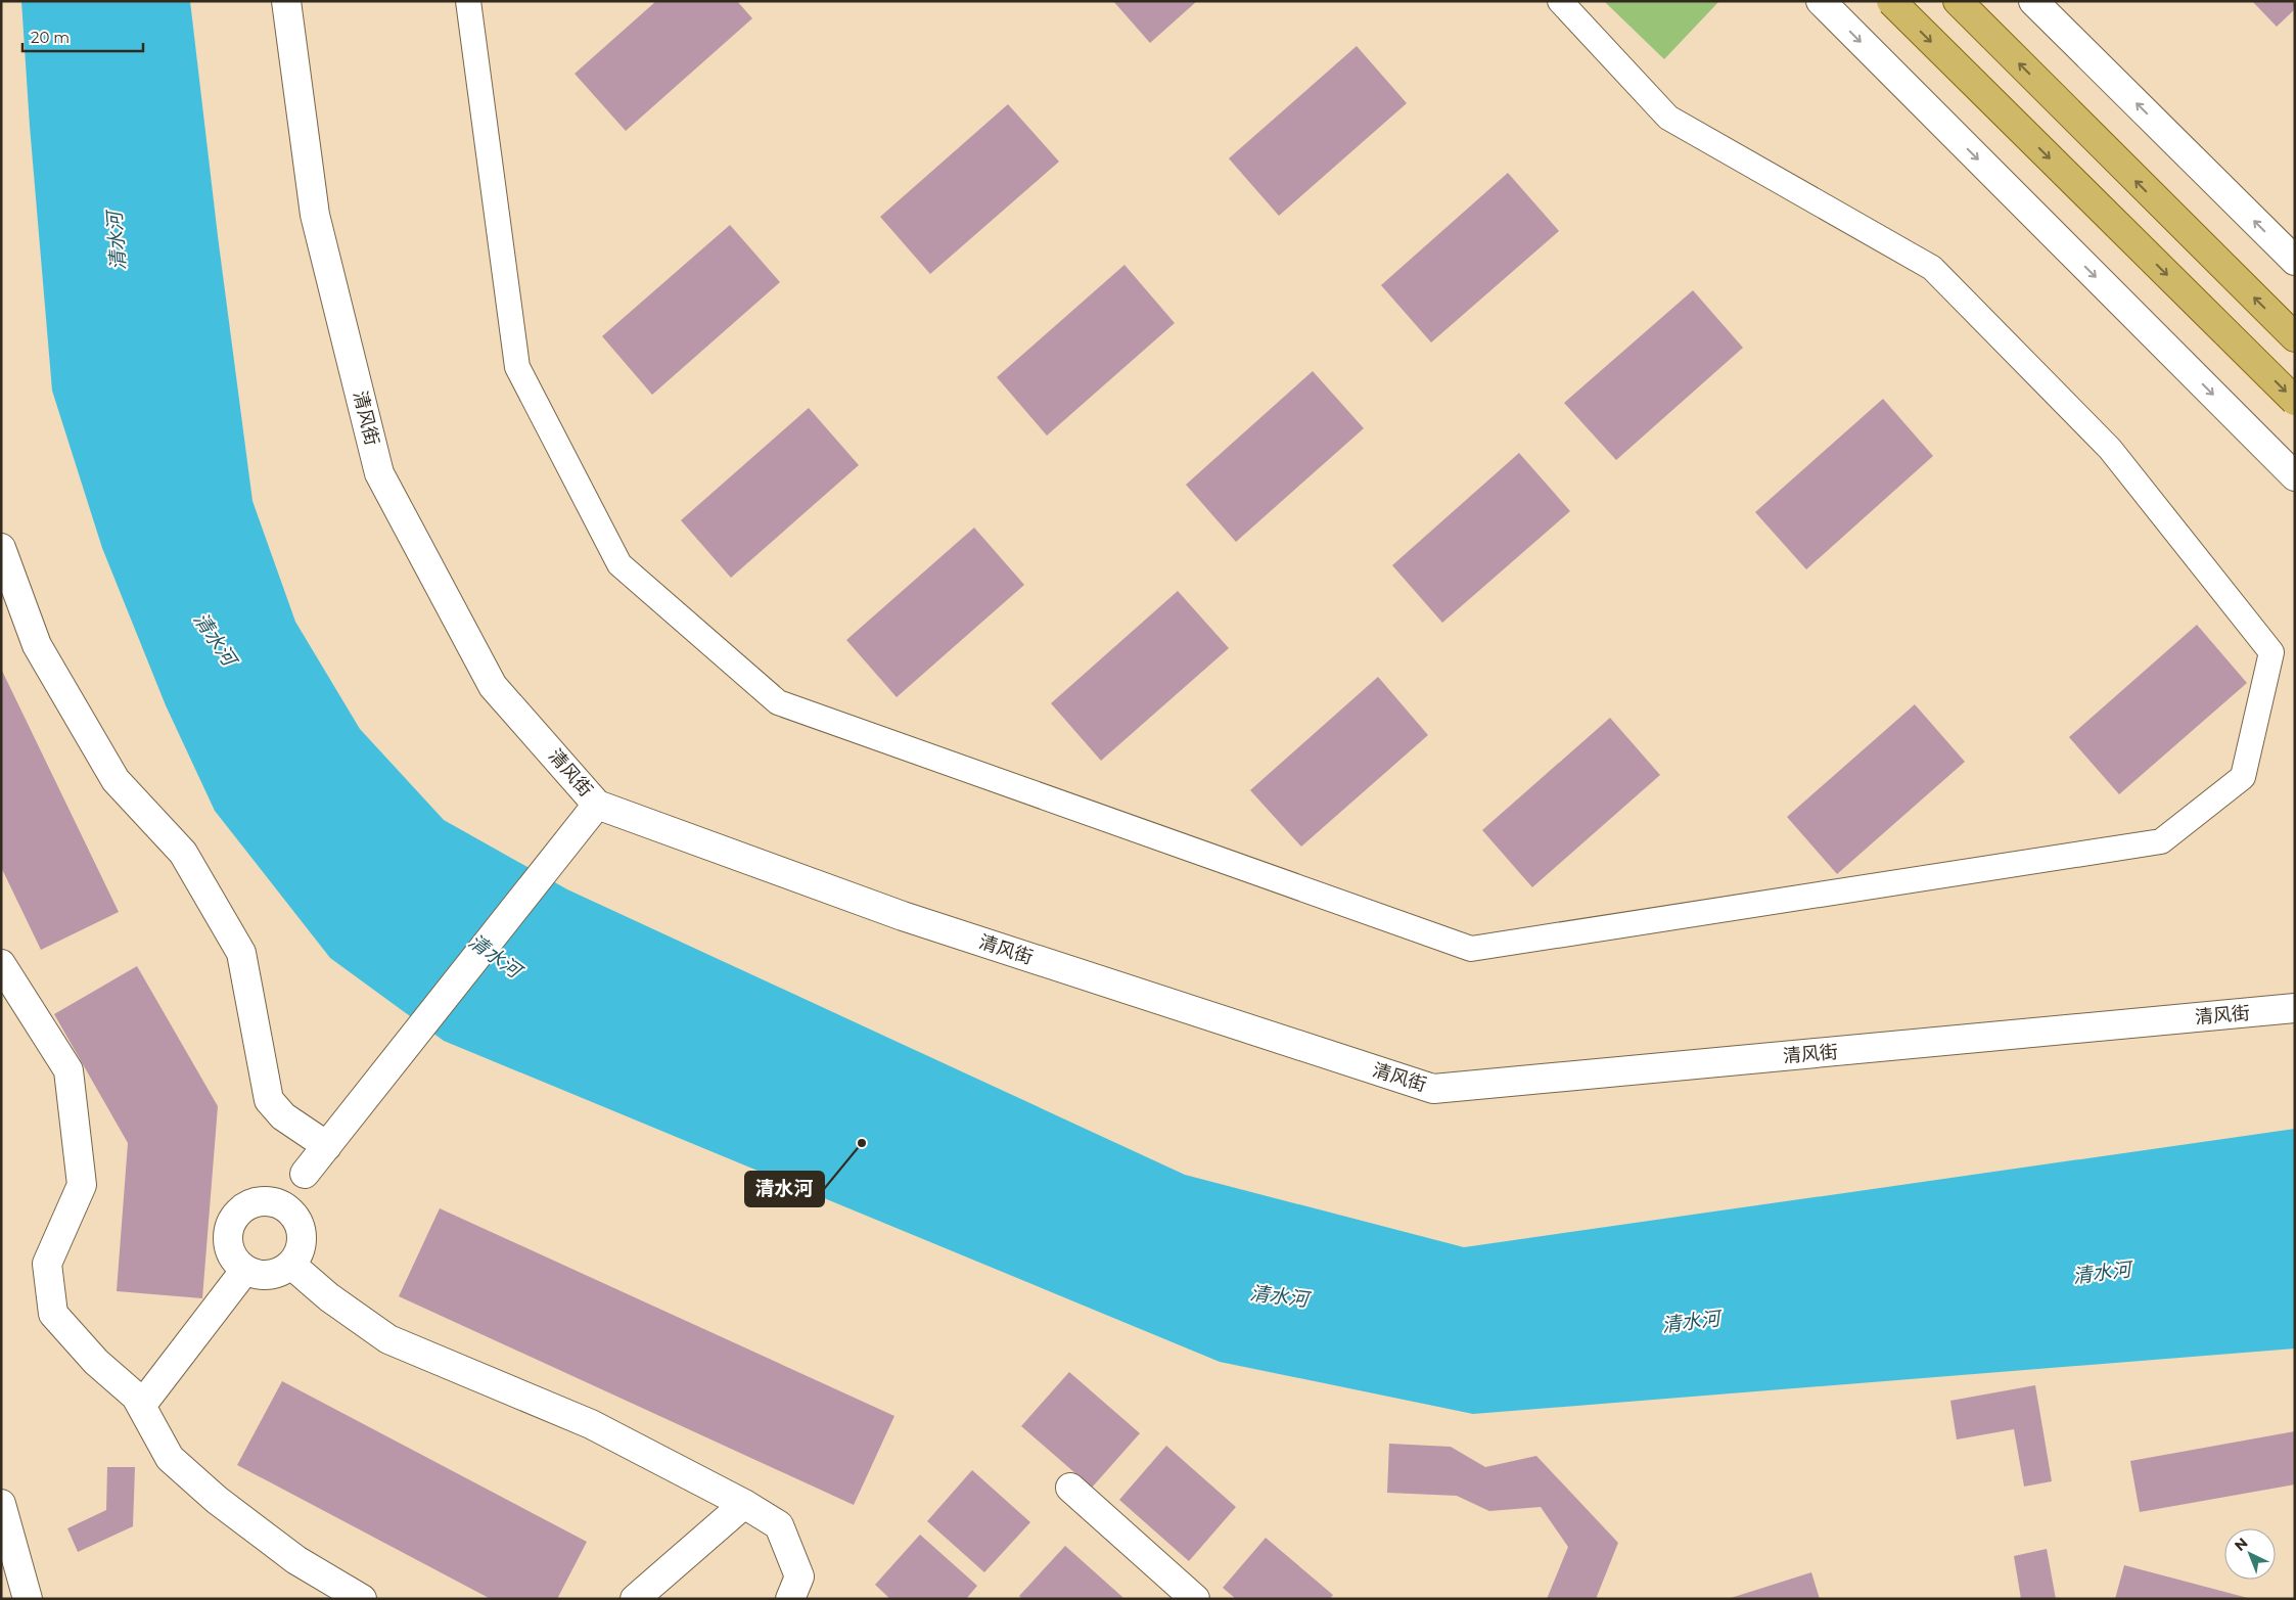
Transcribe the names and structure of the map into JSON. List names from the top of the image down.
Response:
{
  "streets": {
    "street": ["清风街"]
  },
  "water": ["清水河"],
  "places": ["清水河"],
  "scale_bar": "20 m",
  "north": "top left"
}
